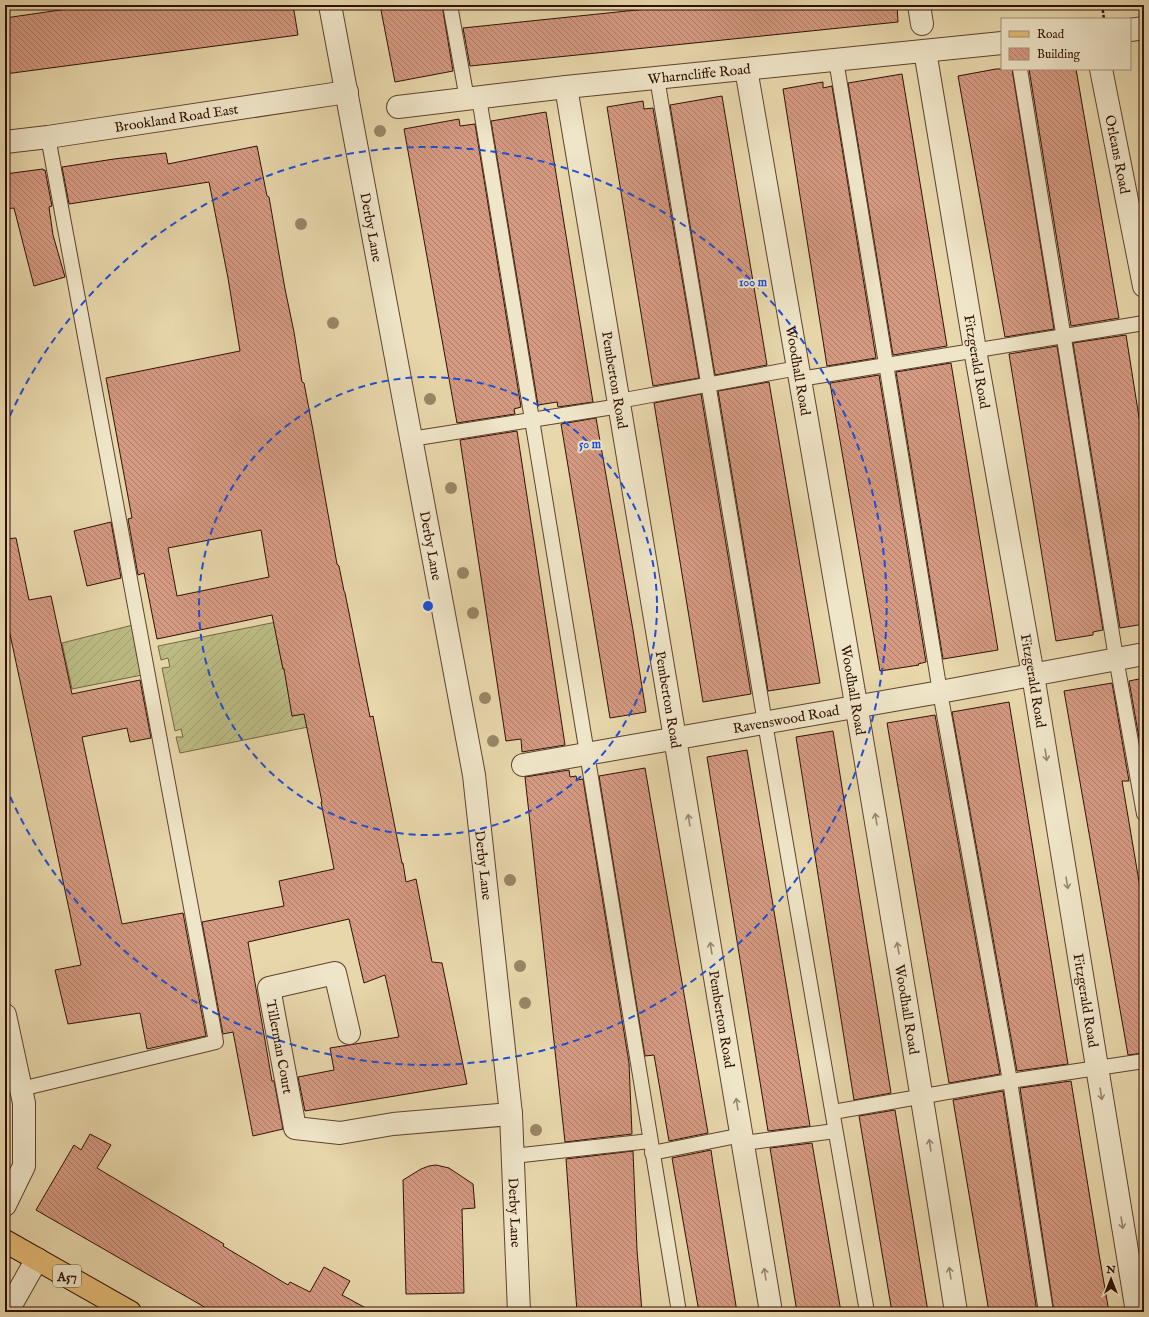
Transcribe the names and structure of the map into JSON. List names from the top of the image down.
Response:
{
  "streets": {
    "main road": ["A57"],
    "street": [
      "Wharncliffe Road",
      "Brookland Road East",
      "Orleans Road",
      "Derby Lane",
      "Fitzgerald Road",
      "Woodhall Road",
      "Pemberton Road",
      "Ravenswood Road",
      "Tillerman Court"
    ]
  },
  "crossings": [
    ["Wharncliffe Road", "Fitzgerald Road"],
    ["Wharncliffe Road", "Woodhall Road"],
    ["Wharncliffe Road", "Pemberton Road"],
    ["Brookland Road East", "Derby Lane"],
    ["Derby Lane", "Tillerman Court"],
    ["Fitzgerald Road", "Ravenswood Road"],
    ["Woodhall Road", "Ravenswood Road"],
    ["Pemberton Road", "Ravenswood Road"]
  ],
  "one_way": ["Fitzgerald Road", "Woodhall Road", "Pemberton Road"],
  "legend": ["Road", "Building"],
  "north": "top",
  "rings": ["100 m", "50 m"]
}
